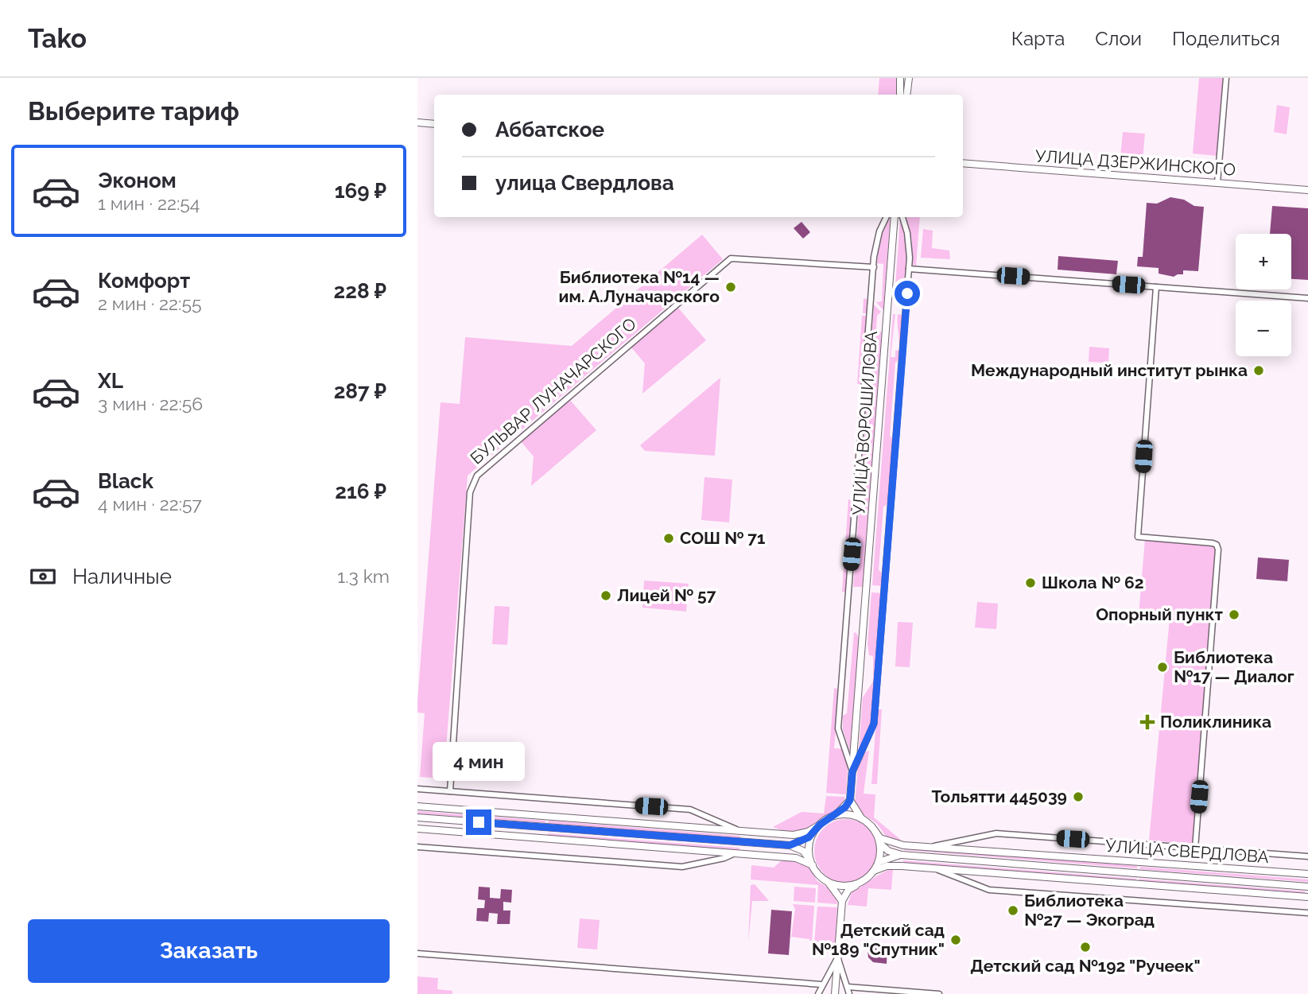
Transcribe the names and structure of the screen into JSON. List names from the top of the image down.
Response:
{
  "streets": {
    "main road": ["УЛИЦА ДЗЕРЖИНСКОГО", "УЛИЦА ВОРОШИЛОВА", "УЛИЦА СВЕРДЛОВА"],
    "street": ["БУЛЬВАР ЛУНАЧАРСКОГО"]
  },
  "places": {
    "other": [
      "Библиотека №14 — им. А.Луначарского",
      "Международный институт рынка",
      "СОШ № 71",
      "Школа № 62",
      "Лицей № 57",
      "Опорный пункт",
      "Библиотека №17 — Диалог",
      "Тольятти 445039",
      "Библиотека №27 — Экоград",
      "Детский сад №189 \"Спутник\"",
      "Детский сад №192 \"Ручеек\""
    ],
    "health": ["Поликлиника"]
  },
  "page": {
    "header": "Tako",
    "nav": ["Карта", "Слои", "Поделиться"],
    "heading": "Выберите тариф",
    "banner": ["Аббатское", "улица Свердлова"],
    "list": [
      {
        "name": "Эконом",
        "note": "1 мин · 22:54",
        "value": "169 ₽"
      },
      {
        "name": "Комфорт",
        "note": "2 мин · 22:55",
        "value": "228 ₽"
      },
      {
        "name": "XL",
        "note": "3 мин · 22:56",
        "value": "287 ₽"
      },
      {
        "name": "Black",
        "note": "4 мин · 22:57",
        "value": "216 ₽"
      }
    ],
    "map_buttons": ["+", "−"],
    "pay": ["Наличные", "1.3 km"],
    "bubble": "4 мин",
    "buttons": "Заказать"
  }
}
